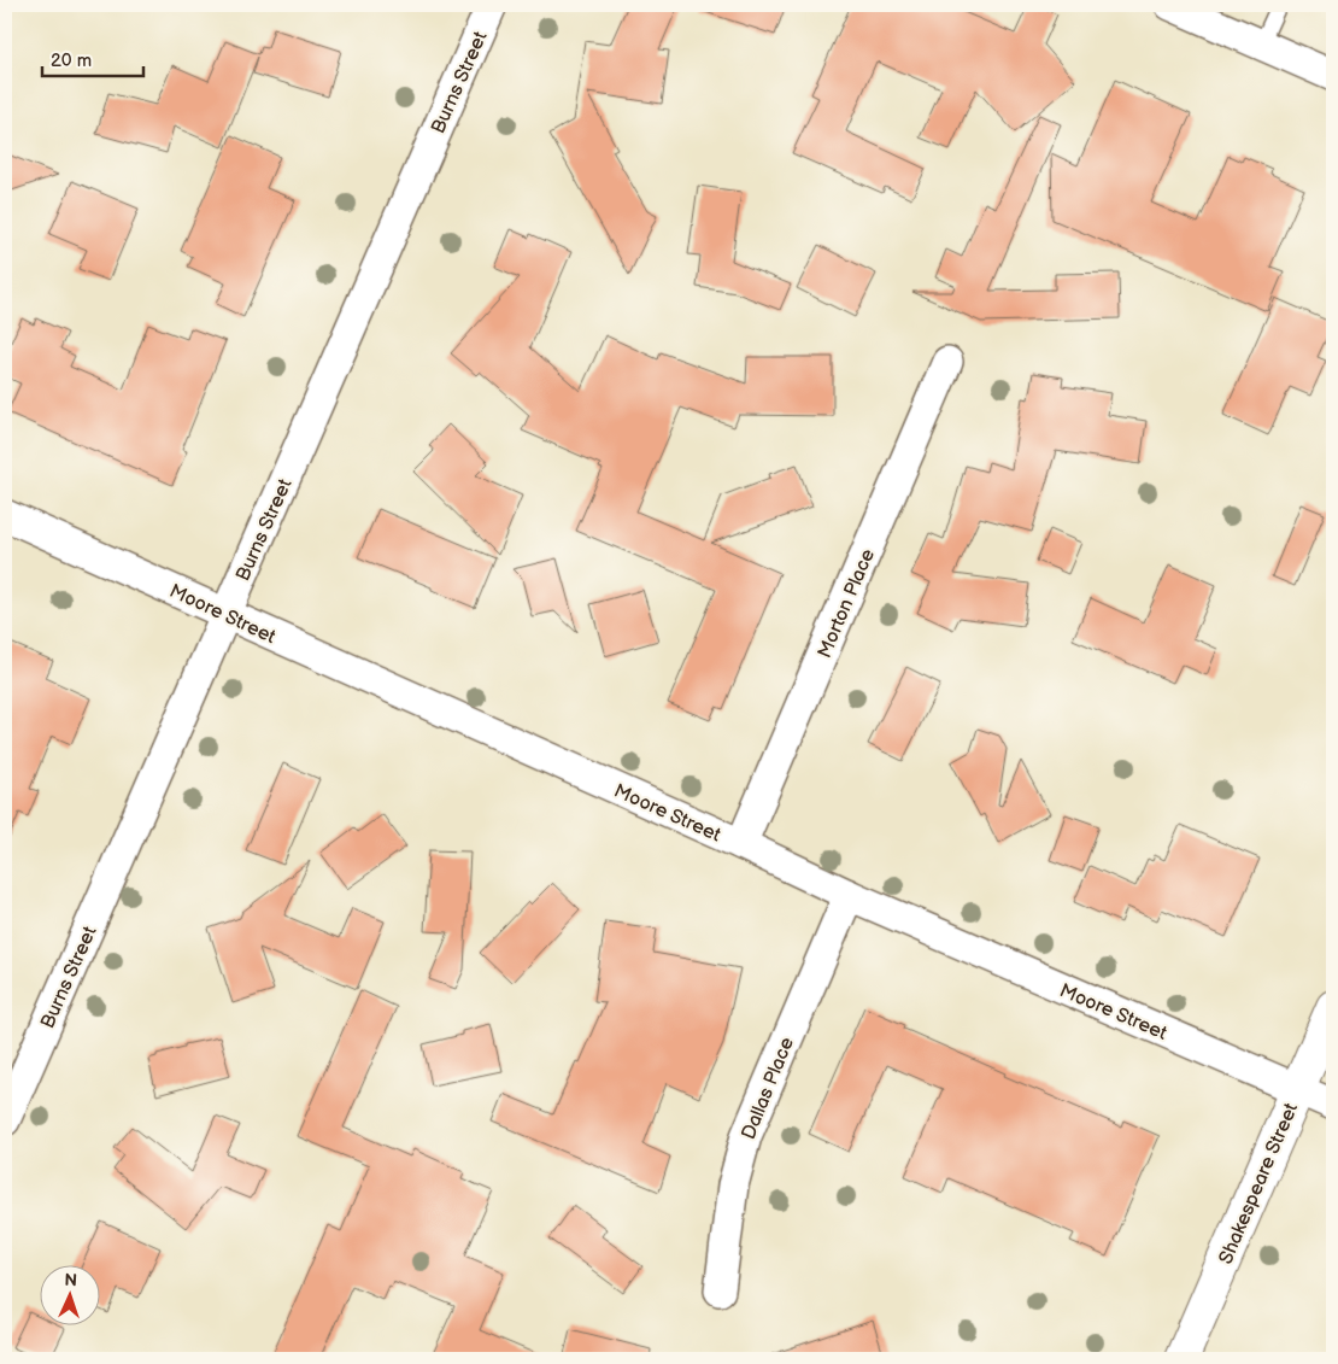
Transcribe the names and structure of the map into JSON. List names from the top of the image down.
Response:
{
  "streets": {
    "street": [
      "Burns Street",
      "Morton Place",
      "Moore Street",
      "Dallas Place",
      "Shakespeare Street"
    ]
  },
  "crossings": [
    ["Burns Street", "Moore Street"],
    ["Morton Place", "Moore Street"],
    ["Moore Street", "Dallas Place"],
    ["Moore Street", "Shakespeare Street"]
  ],
  "scale_bar": "20 m",
  "north": "top"
}
